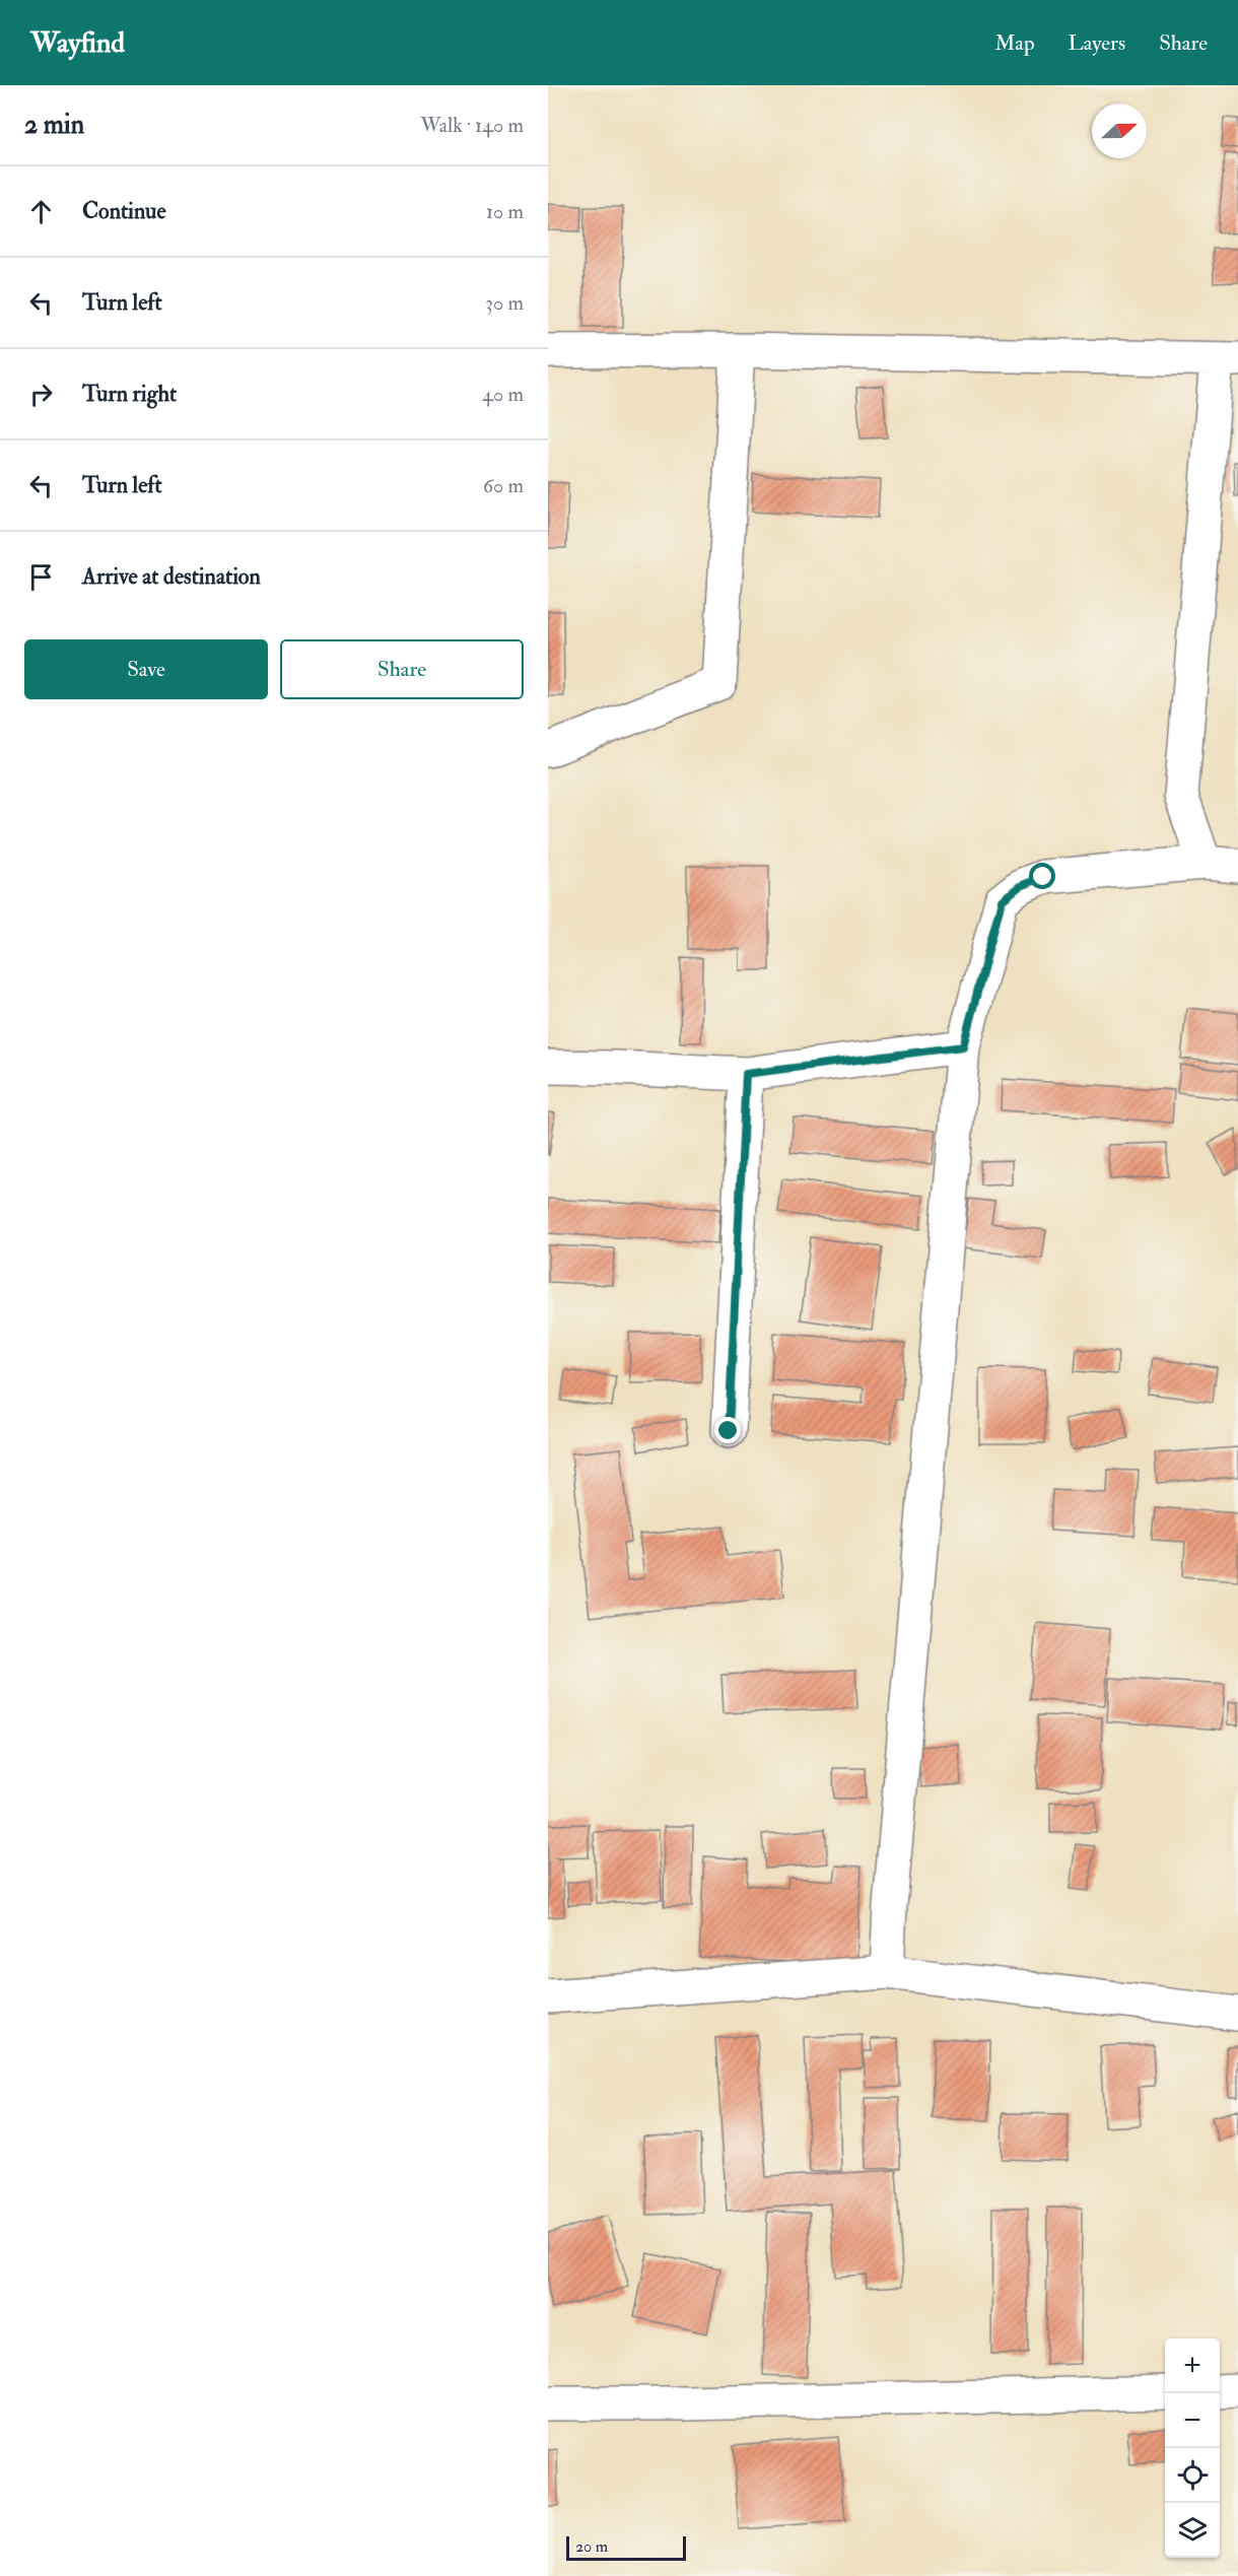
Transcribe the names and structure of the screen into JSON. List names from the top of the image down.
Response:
{
  "scale_bar": "20 m",
  "north": "right",
  "page": {
    "header": "Wayfind",
    "nav": ["Map", "Layers", "Share"],
    "heading": ["2 min", "Walk · 140 m"],
    "list": [
      ["Continue", "10 m"],
      ["Turn left", "30 m"],
      ["Turn right", "40 m"],
      ["Turn left", "60 m"],
      "Arrive at destination"
    ],
    "buttons": ["Save", "Share"],
    "map_buttons": ["+", "−"],
    "scale": "20 m"
  }
}
